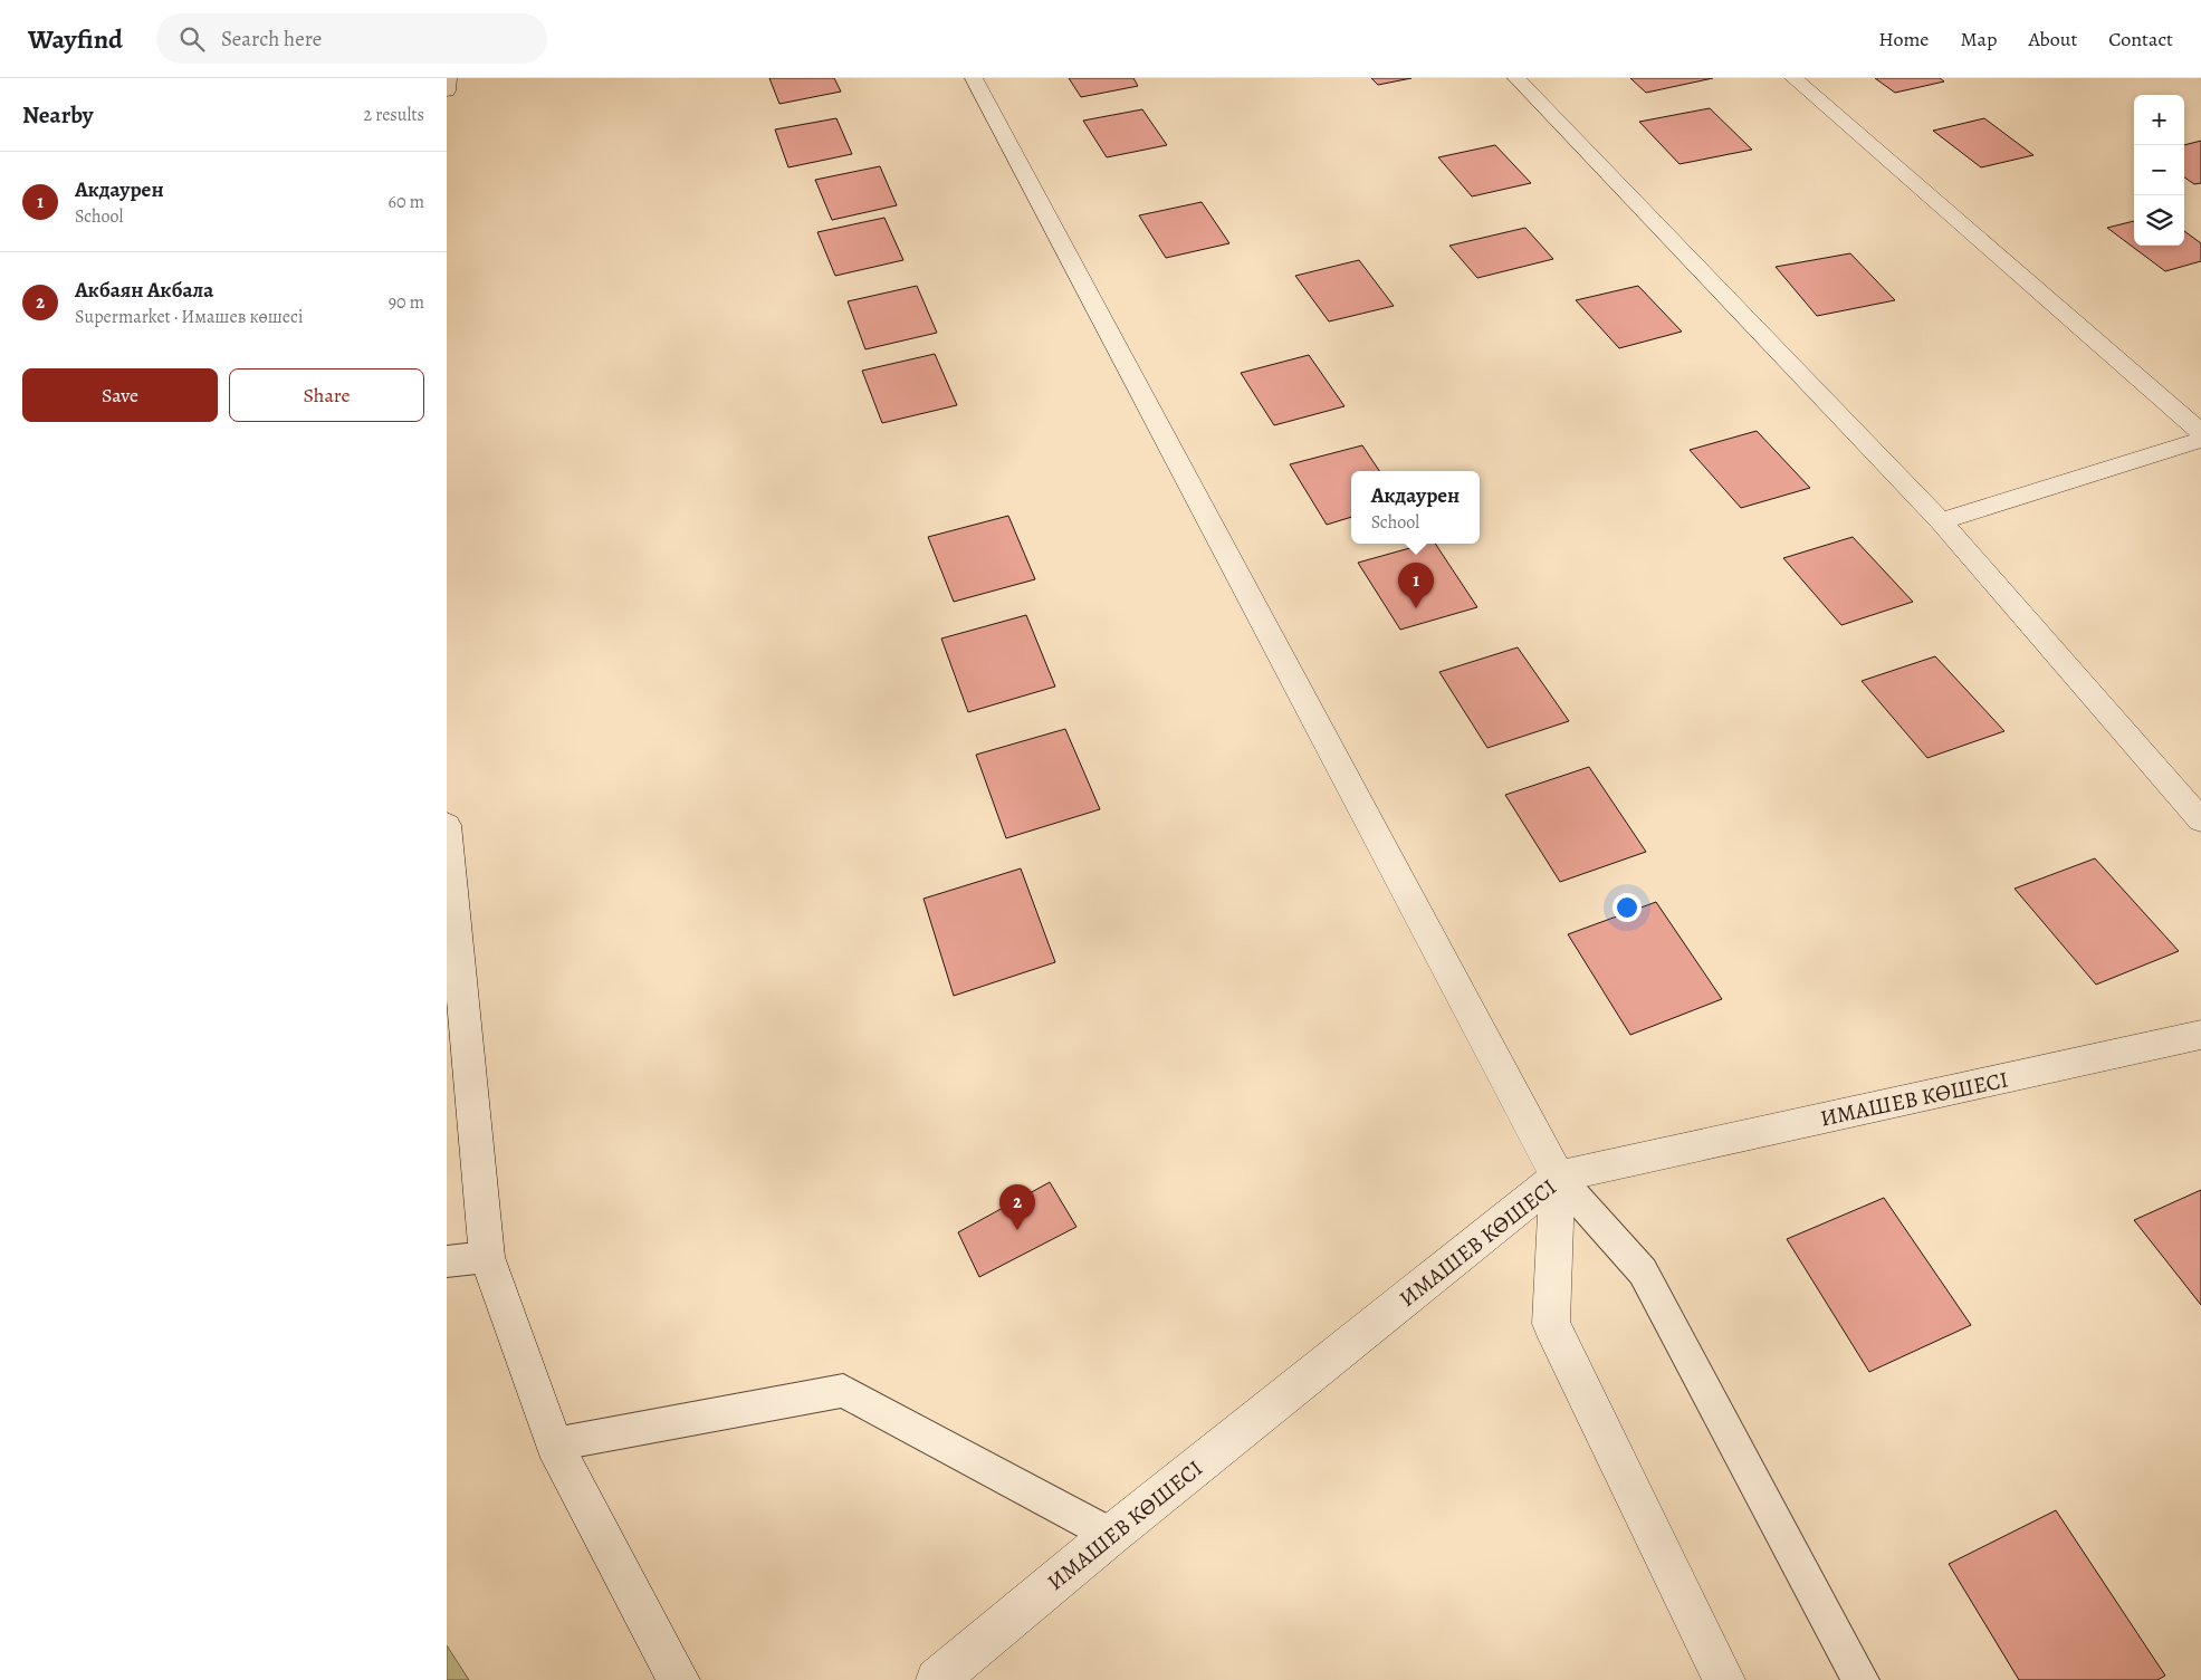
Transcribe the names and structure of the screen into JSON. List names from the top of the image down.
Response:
{
  "streets": {
    "street": ["ИМАШЕВ КӨШЕСІ"]
  },
  "page": {
    "header": "Wayfind",
    "search": "Search here",
    "nav": [
      "Home",
      "Map",
      "About",
      "Contact"
    ],
    "heading": ["Nearby", "2 results"],
    "map_buttons": ["+", "−"],
    "list": [
      {
        "mark": "1",
        "name": "Акдаурен",
        "note": "School",
        "value": "60 m"
      },
      {
        "mark": "2",
        "name": "Акбаян Акбала",
        "note": "Supermarket · Имашев көшесі",
        "value": "90 m"
      }
    ],
    "buttons": ["Save", "Share"],
    "popup": ["Акдаурен", "School"],
    "pins": ["1", "2"]
  }
}
